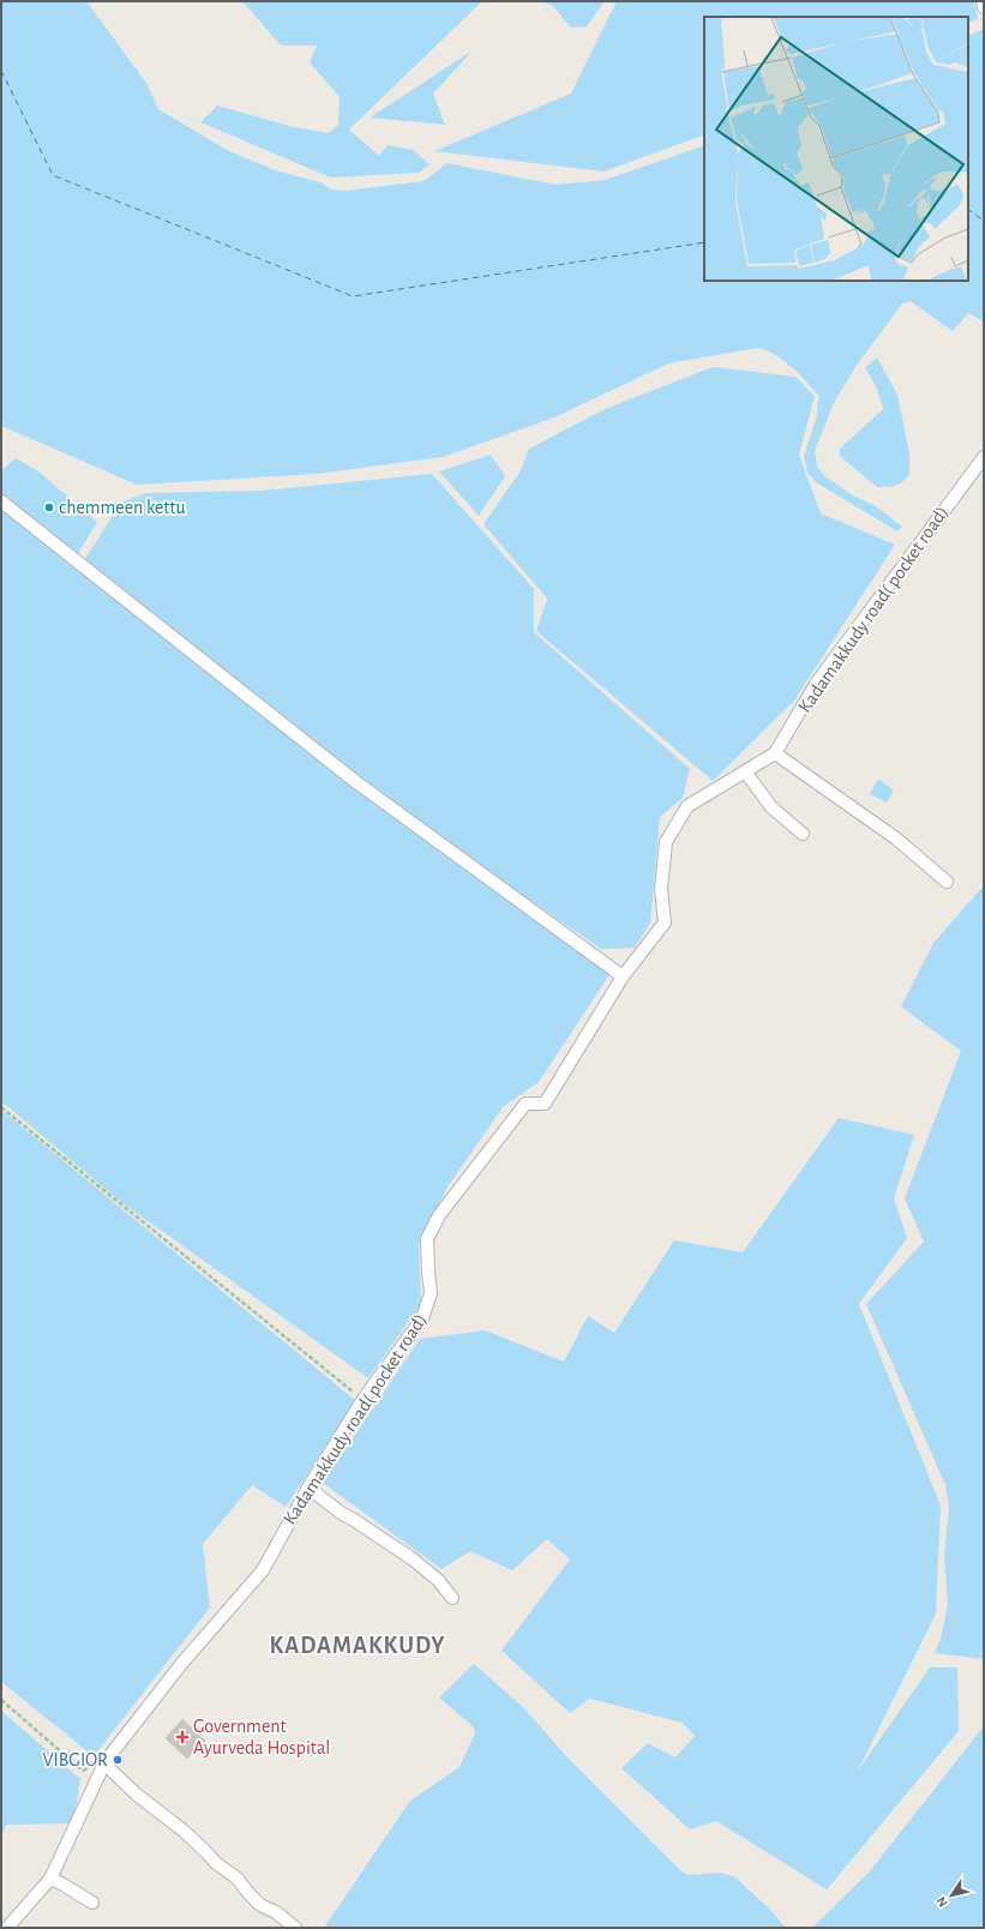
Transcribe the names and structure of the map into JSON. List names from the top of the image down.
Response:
{
  "streets": {
    "street": ["Kadamakkudy road( pocket road)"]
  },
  "districts": ["KADAMAKKUDY"],
  "places": {
    "other": ["chemmeen kettu", "VIBGIOR"],
    "health": ["Government Ayurveda Hospital"]
  },
  "north": "bottom left"
}
